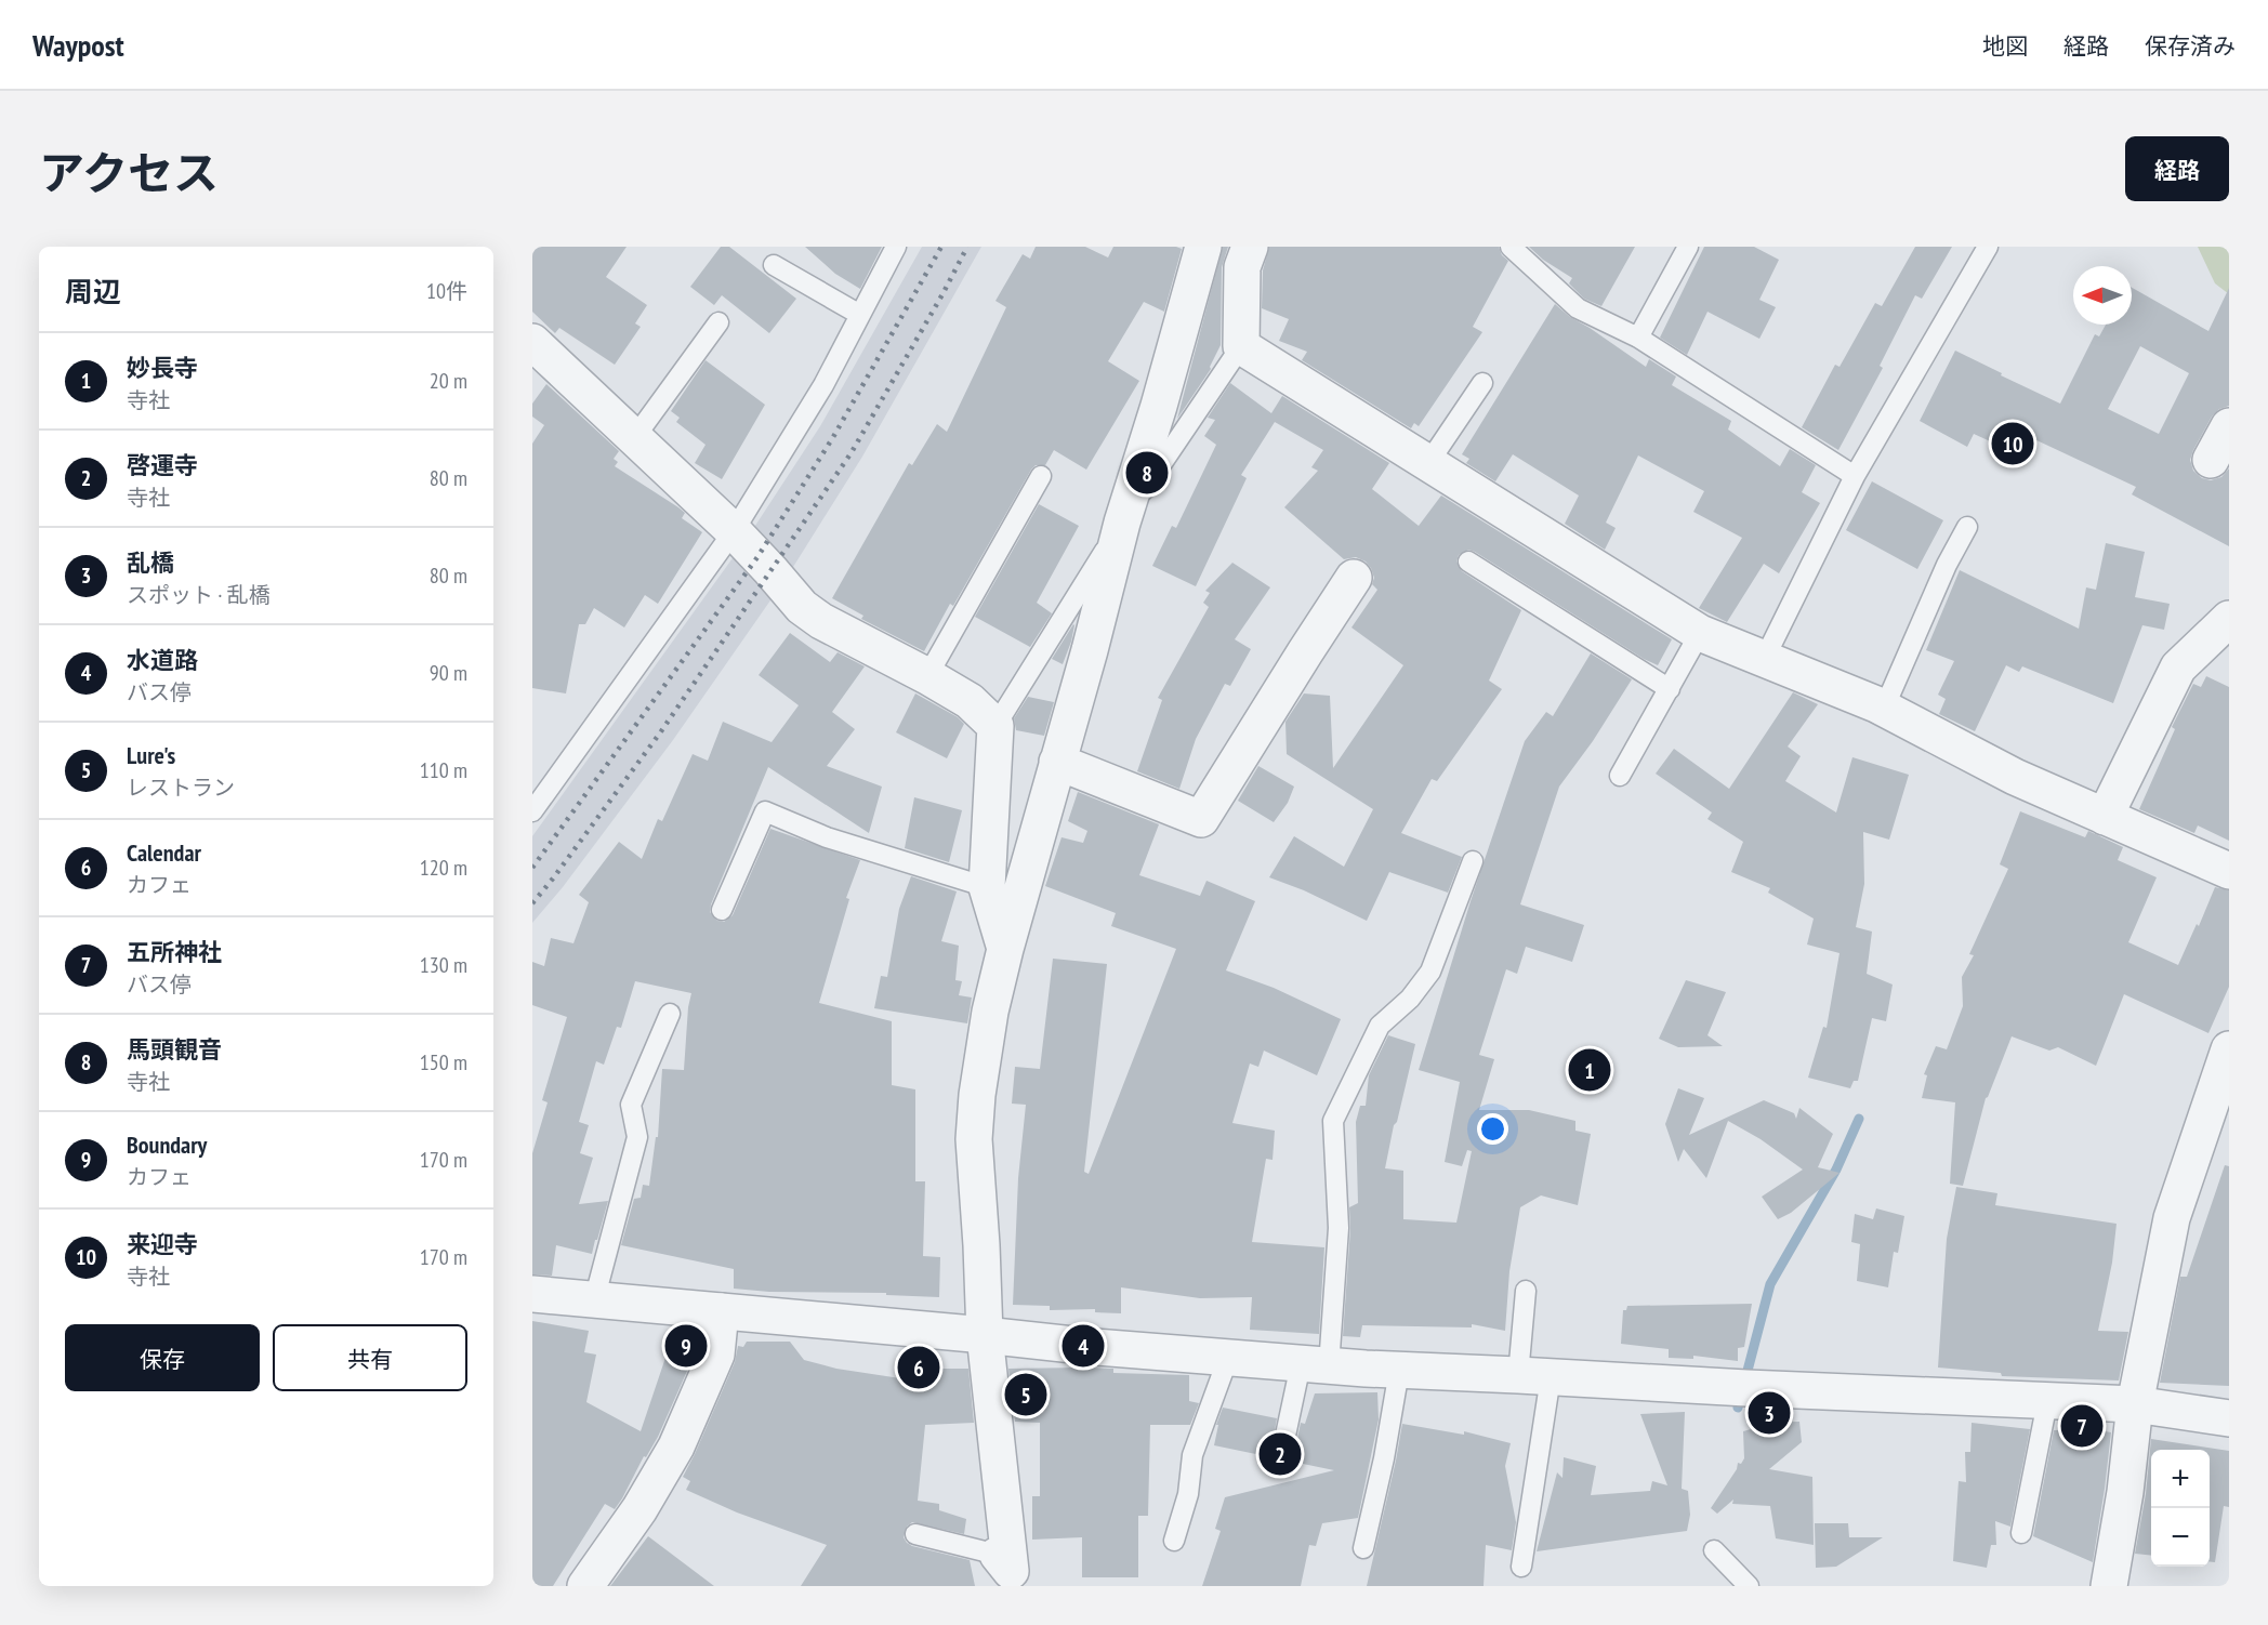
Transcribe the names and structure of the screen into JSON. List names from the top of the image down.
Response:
{
  "north": "left",
  "page": {
    "header": "Waypost",
    "nav": ["地図", "経路", "保存済み"],
    "title": "アクセス",
    "buttons": [
      "経路",
      ["保存", "共有"]
    ],
    "heading": ["周辺", "10件"],
    "list": [
      {
        "mark": "1",
        "name": "妙長寺",
        "note": "寺社",
        "value": "20 m"
      },
      {
        "mark": "2",
        "name": "啓運寺",
        "note": "寺社",
        "value": "80 m"
      },
      {
        "mark": "3",
        "name": "乱橋",
        "note": "スポット · 乱橋",
        "value": "80 m"
      },
      {
        "mark": "4",
        "name": "水道路",
        "note": "バス停",
        "value": "90 m"
      },
      {
        "mark": "5",
        "name": "Lure's",
        "note": "レストラン",
        "value": "110 m"
      },
      {
        "mark": "6",
        "name": "Calendar",
        "note": "カフェ",
        "value": "120 m"
      },
      {
        "mark": "7",
        "name": "五所神社",
        "note": "バス停",
        "value": "130 m"
      },
      {
        "mark": "8",
        "name": "馬頭観音",
        "note": "寺社",
        "value": "150 m"
      },
      {
        "mark": "9",
        "name": "Boundary",
        "note": "カフェ",
        "value": "170 m"
      },
      {
        "mark": "10",
        "name": "来迎寺",
        "note": "寺社",
        "value": "170 m"
      }
    ],
    "pins": [
      "10",
      "8",
      "1",
      "4",
      "9",
      "6",
      "5",
      "3",
      "7",
      "2"
    ],
    "map_buttons": ["+", "−"]
  }
}
